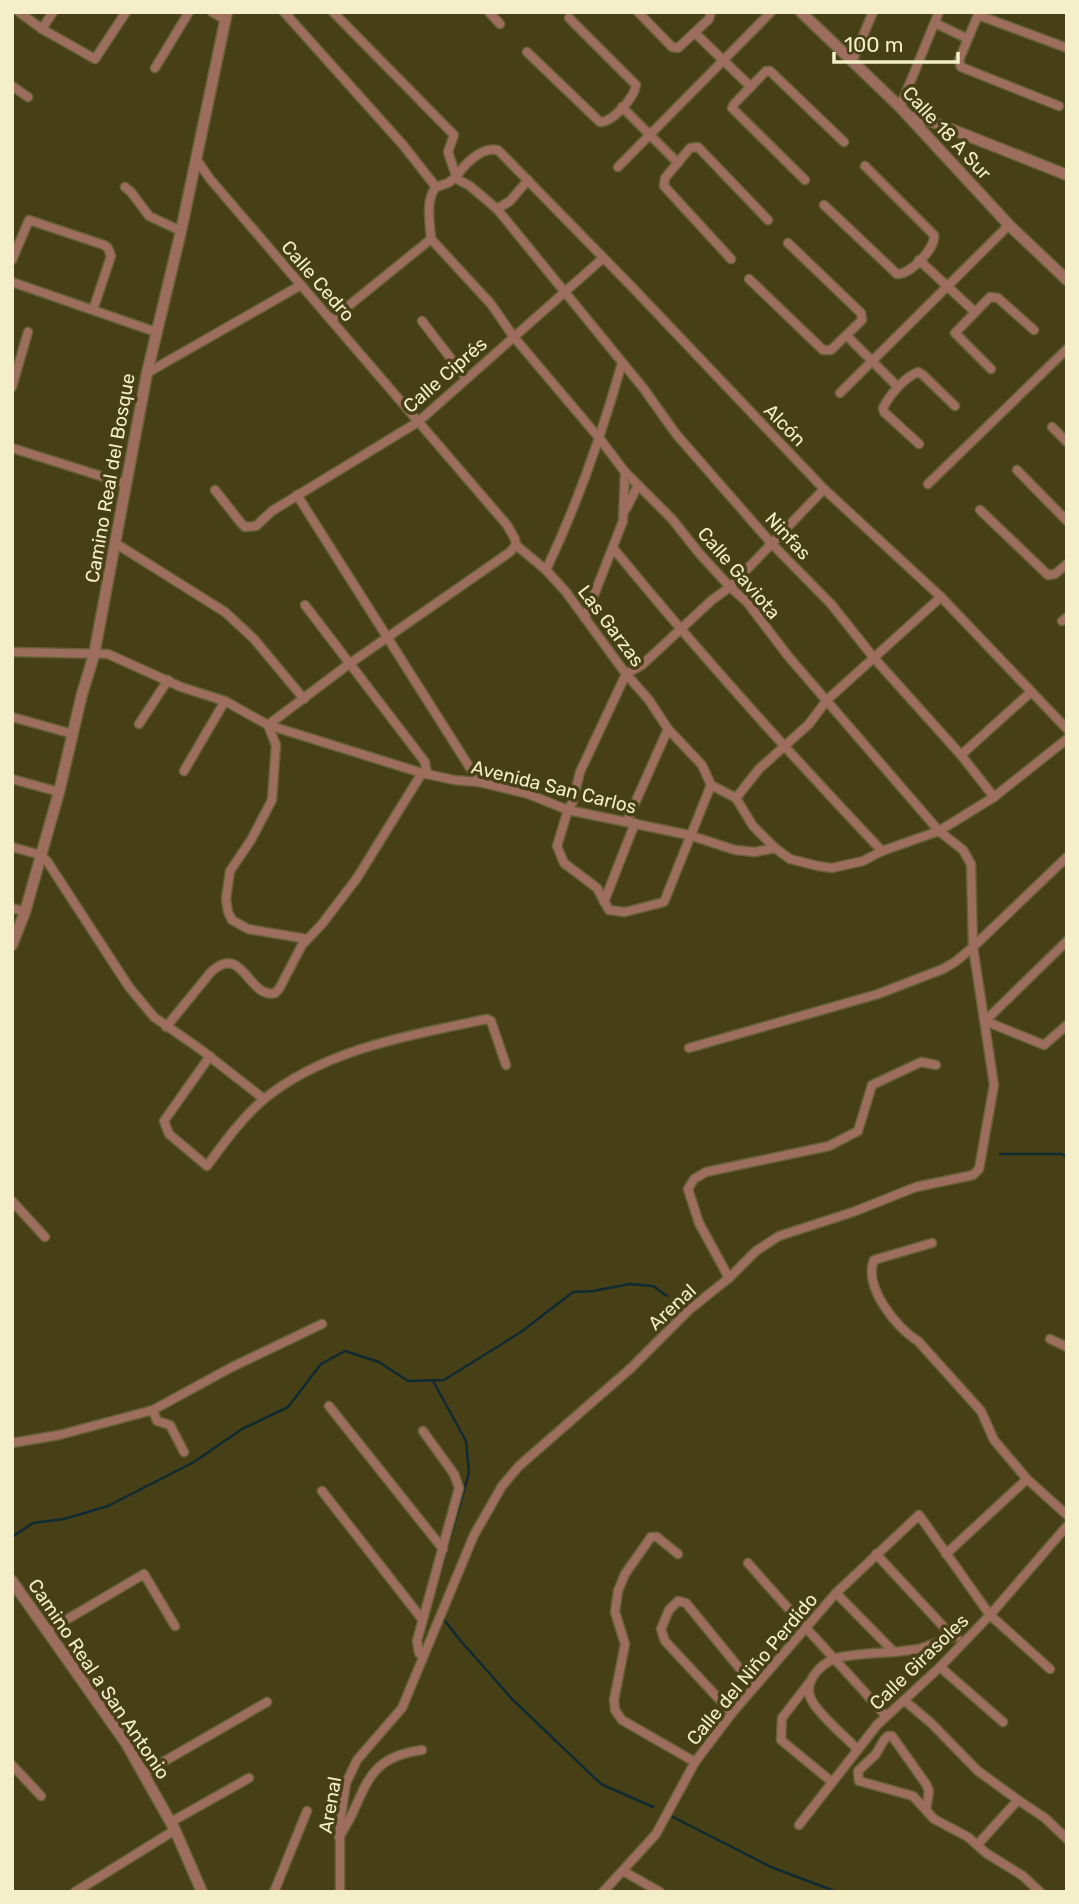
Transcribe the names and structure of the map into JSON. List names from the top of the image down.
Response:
{
  "streets": {
    "street": [
      "Calle 18 A Sur",
      "Calle Cedro",
      "Calle Ciprés",
      "Alcón",
      "Camino Real del Bosque",
      "Ninfas",
      "Calle Gaviota",
      "Las Garzas",
      "Avenida San Carlos",
      "Arenal",
      "Calle Girasoles",
      "Calle del Niño Perdido",
      "Camino Real a San Antonio"
    ]
  },
  "crossings": [
    ["Calle Cedro", "Calle Ciprés"],
    ["Calle Cedro", "Camino Real del Bosque"],
    ["Calle Cedro", "Las Garzas"],
    ["Calle Ciprés", "Alcón"],
    ["Calle Ciprés", "Ninfas"],
    ["Calle Ciprés", "Calle Gaviota"],
    ["Calle Ciprés", "Las Garzas"],
    ["Alcón", "Ninfas"],
    ["Camino Real del Bosque", "Avenida San Carlos"],
    ["Calle Gaviota", "Arenal"]
  ],
  "scale_bar": "100 m"
}
